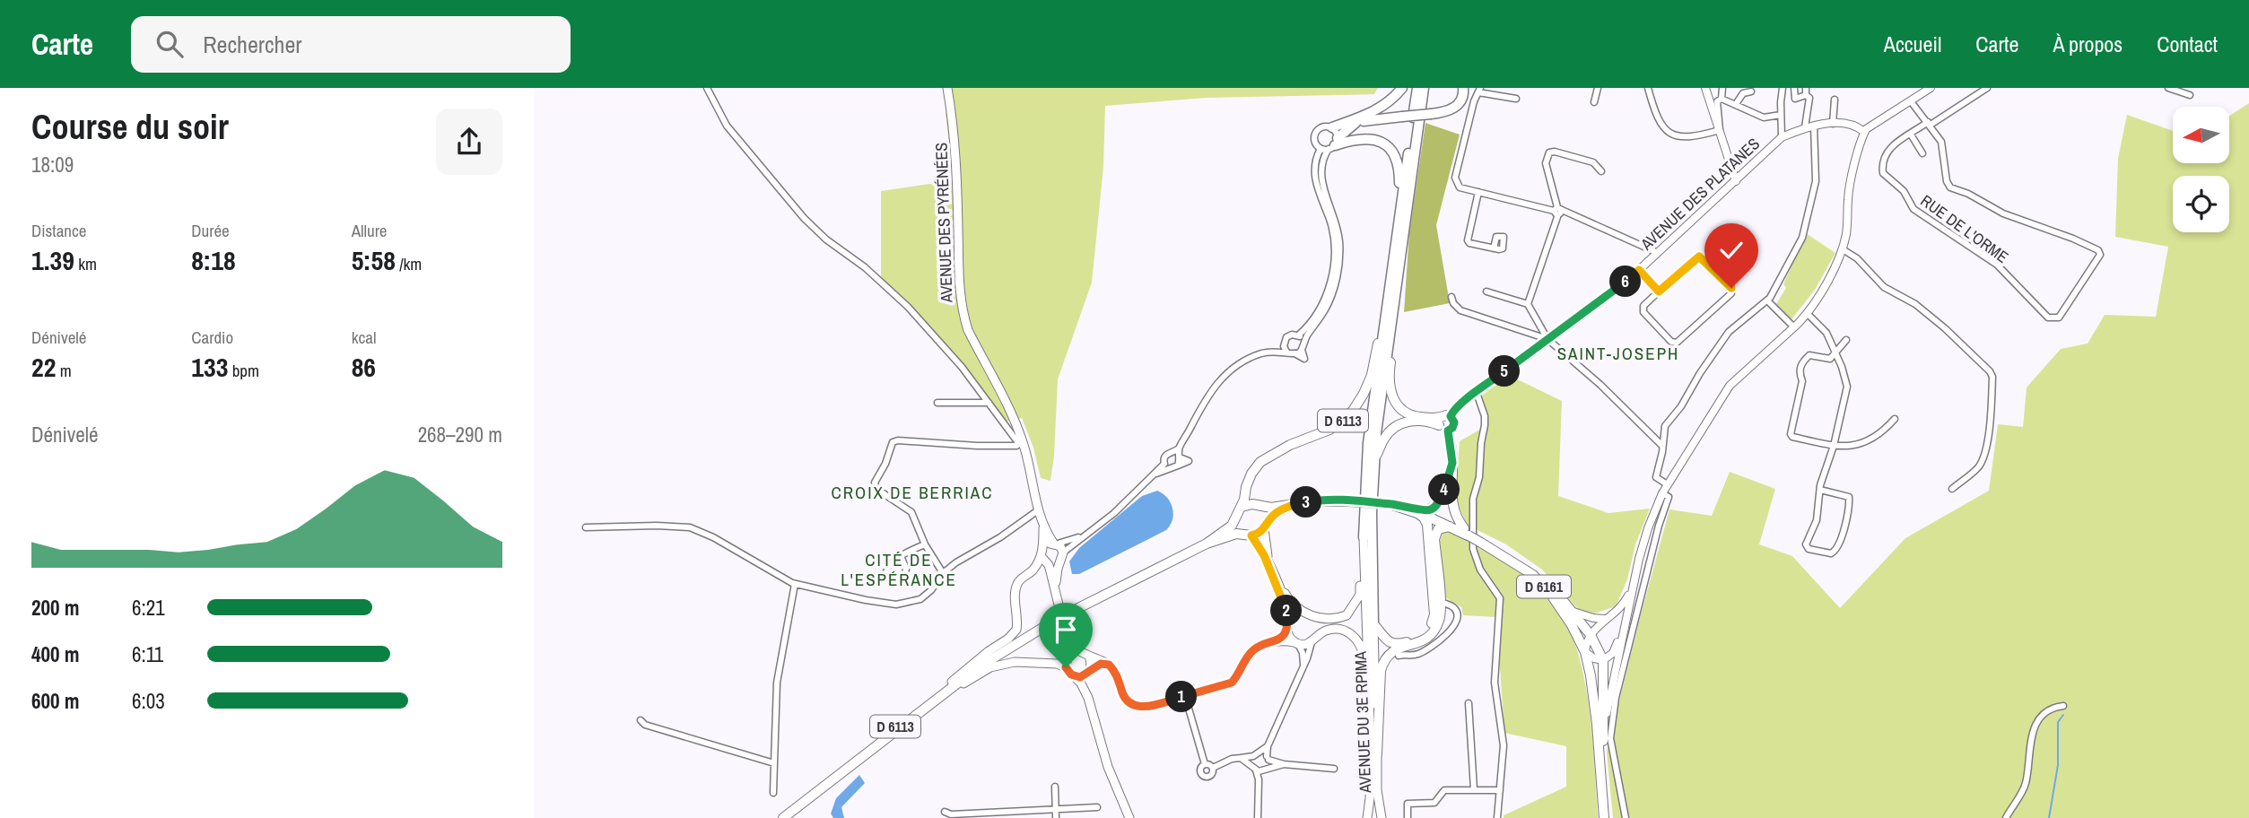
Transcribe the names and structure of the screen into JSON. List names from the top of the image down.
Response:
{
  "streets": {
    "highway": ["D 6113"],
    "main road": ["AVENUE DES PYRÉNÉES", "D 6161", "AVENUE DU 3E RPIMA"],
    "street": ["AVENUE DES PLATANES", "RUE DE L'ORME"]
  },
  "crossings": [
    ["AVENUE DES PLATANES", "D 6113"],
    ["D 6113", "D 6161"],
    ["D 6113", "AVENUE DU 3E RPIMA"]
  ],
  "districts": ["SAINT-JOSEPH", "CROIX DE BERRIAC", "CITÉ DE L'ESPÉRANCE"],
  "north": "left",
  "page": {
    "header": "Carte",
    "search": "Rechercher",
    "nav": [
      "Accueil",
      "Carte",
      "À propos",
      "Contact"
    ],
    "heading": ["Course du soir", "18:09"],
    "stats": [
      ["Distance", "1.39 km"],
      ["Durée", "8:18"],
      ["Allure", "5:58 /km"],
      ["Dénivelé", "22 m"],
      ["Cardio", "133 bpm"],
      ["kcal", "86"]
    ],
    "pins": [
      "6",
      "5",
      "4",
      "3",
      "2",
      "1"
    ],
    "chart": ["Dénivelé", "268–290 m"],
    "list": [
      {
        "name": "200 m",
        "note": "6:21"
      },
      {
        "name": "400 m",
        "note": "6:11"
      },
      {
        "name": "600 m",
        "note": "6:03"
      }
    ]
  }
}
